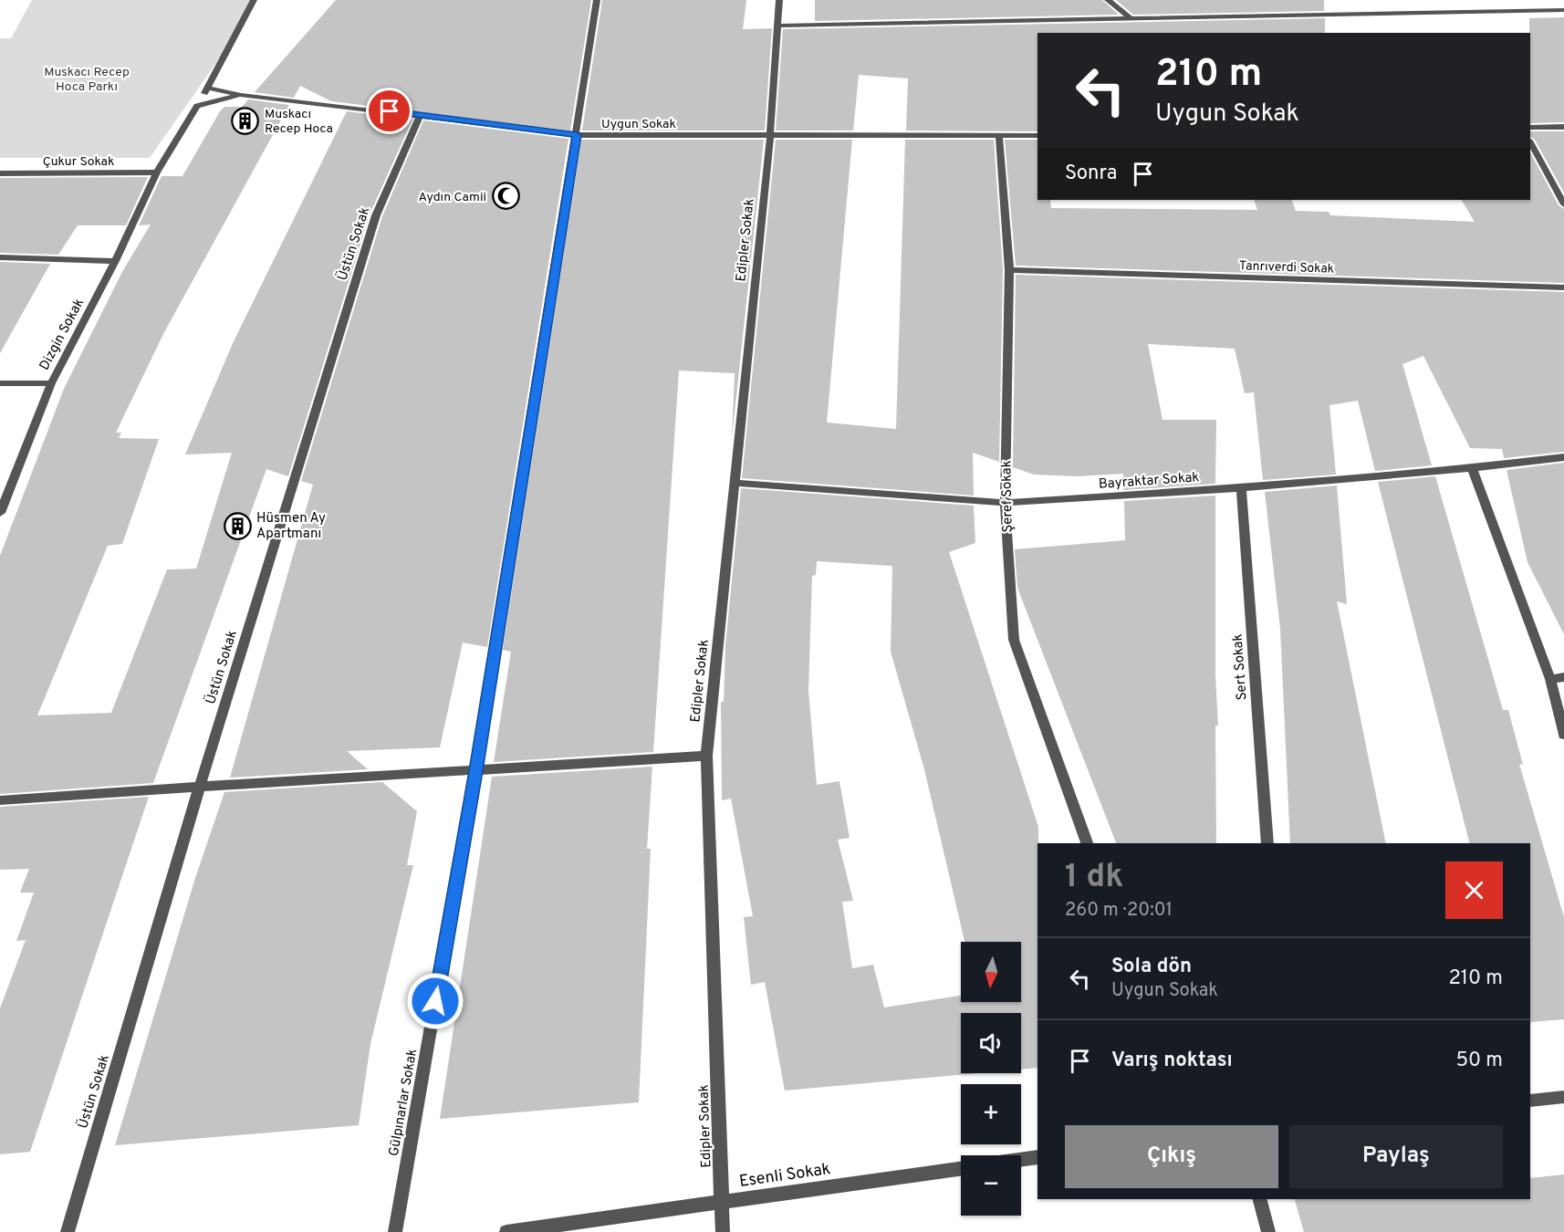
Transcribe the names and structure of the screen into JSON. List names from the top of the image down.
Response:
{
  "streets": {
    "street": [
      "Uygun Sokak",
      "Çukur Sokak",
      "Edipler Sokak",
      "Üstün Sokak",
      "Tanrıverdi Sokak",
      "Dizgin Sokak",
      "Bayraktar Sokak",
      "Şeref Sokak",
      "Sert Sokak",
      "Gülpınarlar Sokak",
      "Esenli Sokak"
    ]
  },
  "crossings": [
    ["Uygun Sokak", "Edipler Sokak"],
    ["Uygun Sokak", "Üstün Sokak"],
    ["Uygun Sokak", "Dizgin Sokak"],
    ["Uygun Sokak", "Şeref Sokak"],
    ["Uygun Sokak", "Gülpınarlar Sokak"],
    ["Çukur Sokak", "Dizgin Sokak"],
    ["Edipler Sokak", "Bayraktar Sokak"],
    ["Edipler Sokak", "Esenli Sokak"],
    ["Tanrıverdi Sokak", "Şeref Sokak"],
    ["Bayraktar Sokak", "Şeref Sokak"],
    ["Bayraktar Sokak", "Sert Sokak"]
  ],
  "parks": ["Muskacı Recep Hoca Parkı"],
  "places": {
    "building": ["Muskacı Recep Hoca", "Hüsmen Ay Apartmanı"],
    "mosque": ["Aydın Camii"]
  },
  "north": "bottom",
  "page": {
    "turn": ["210 m", "Uygun Sokak"],
    "then": "Sonra",
    "heading": ["1 dk", "260 m · 20:01"],
    "list": [
      {
        "name": "Sola dön",
        "note": "Uygun Sokak",
        "value": "210 m"
      },
      {
        "name": "Varış noktası",
        "value": "50 m"
      }
    ],
    "map_buttons": ["+", "−"],
    "buttons": ["Çıkış", "Paylaş"]
  }
}
